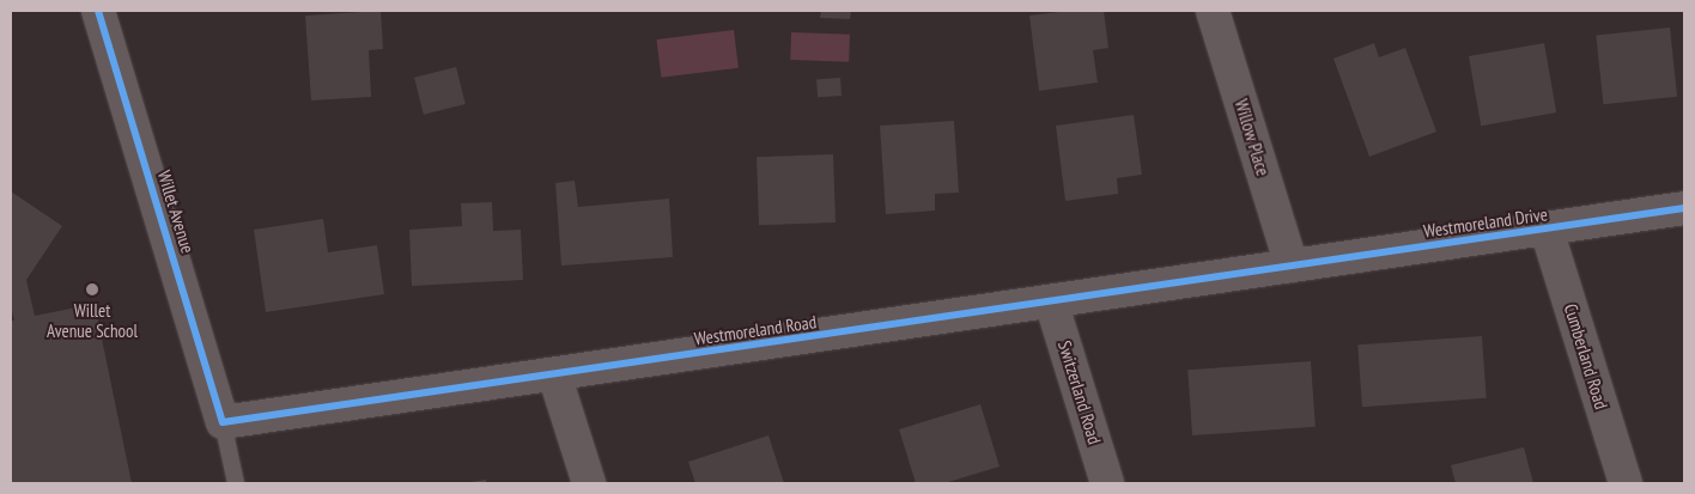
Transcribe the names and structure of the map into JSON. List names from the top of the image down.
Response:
{
  "streets": {
    "street": [
      "Willow Place",
      "Willet Avenue",
      "Westmoreland Drive",
      "Westmoreland Road",
      "Cumberland Road",
      "Switzerland Road"
    ]
  },
  "crossings": [
    ["Willow Place", "Westmoreland Drive"],
    ["Willow Place", "Westmoreland Road"],
    ["Willet Avenue", "Westmoreland Road"],
    ["Westmoreland Drive", "Westmoreland Road"],
    ["Westmoreland Drive", "Cumberland Road"],
    ["Westmoreland Road", "Switzerland Road"]
  ],
  "places": ["Willet Avenue School"]
}
